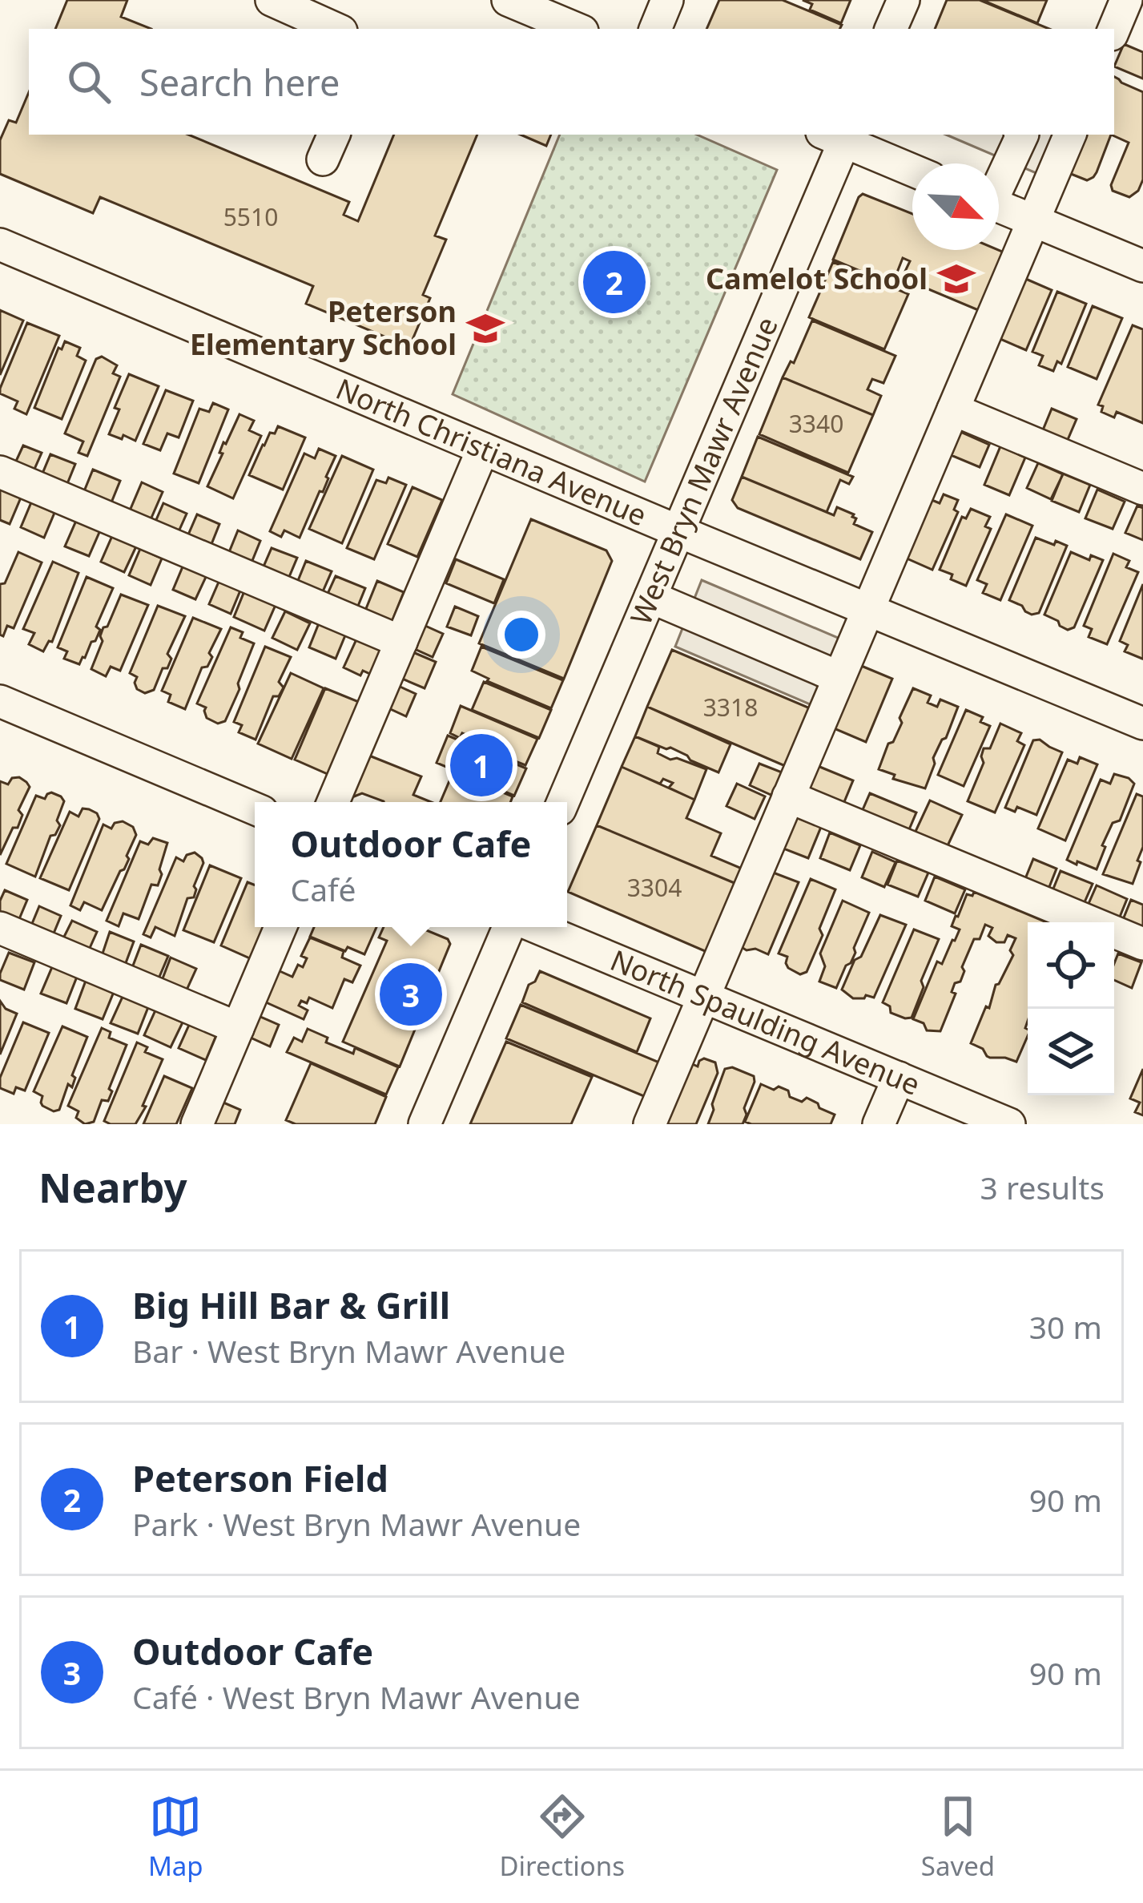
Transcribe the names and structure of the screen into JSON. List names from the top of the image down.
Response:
{
  "streets": {
    "street": ["North Christiana Avenue", "West Bryn Mawr Avenue", "North Spaulding Avenue"]
  },
  "crossings": [
    ["North Christiana Avenue", "West Bryn Mawr Avenue"]
  ],
  "places": {
    "school or university": ["Camelot School", "Peterson Elementary School"]
  },
  "house_numbers": [
    "5510",
    "3340",
    "3318",
    "3304"
  ],
  "north": "bottom right",
  "page": {
    "search": "Search here",
    "pins": ["2", "1", "3"],
    "popup": ["Outdoor Cafe", "Café"],
    "heading": ["Nearby", "3 results"],
    "list": [
      {
        "mark": "1",
        "name": "Big Hill Bar & Grill",
        "note": "Bar · West Bryn Mawr Avenue",
        "value": "30 m"
      },
      {
        "mark": "2",
        "name": "Peterson Field",
        "note": "Park · West Bryn Mawr Avenue",
        "value": "90 m"
      },
      {
        "mark": "3",
        "name": "Outdoor Cafe",
        "note": "Café · West Bryn Mawr Avenue",
        "value": "90 m"
      }
    ],
    "nav": ["Map", "Directions", "Saved"]
  }
}
